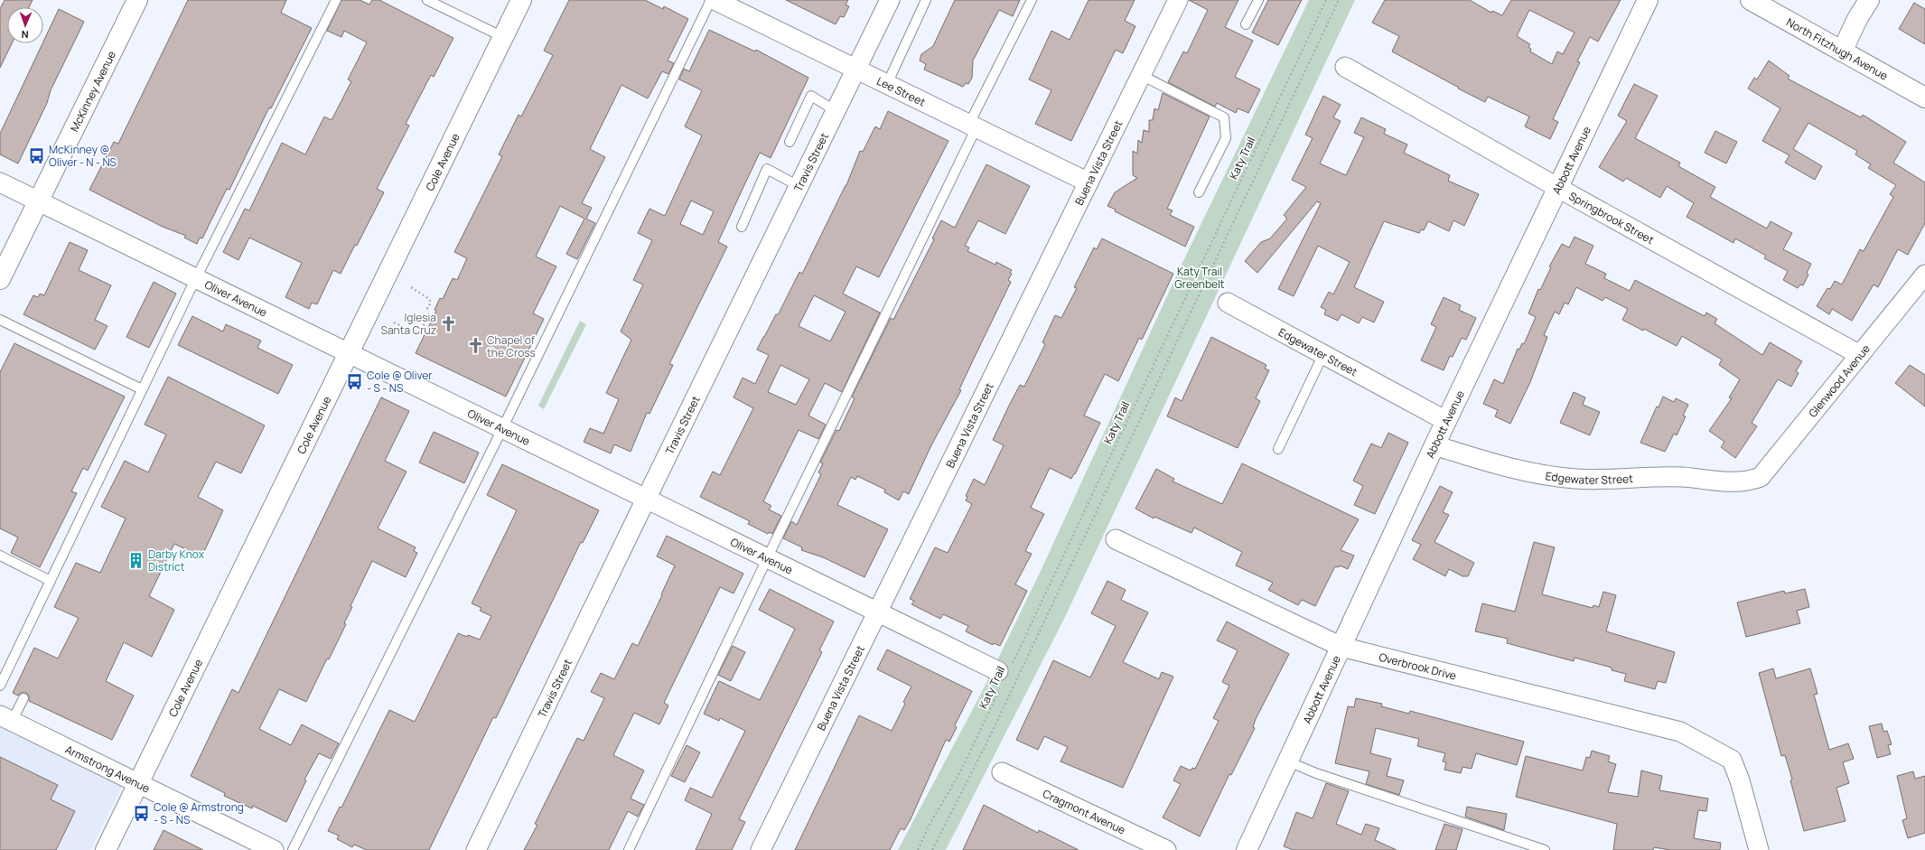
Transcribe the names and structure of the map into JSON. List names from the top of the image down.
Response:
{
  "streets": {
    "street": [
      "North Fitzhugh Avenue",
      "McKinney Avenue",
      "Lee Street",
      "Abbott Avenue",
      "Travis Street",
      "Buena Vista Street",
      "Cole Avenue",
      "Springbrook Street",
      "Oliver Avenue",
      "Edgewater Street",
      "Glenwood Avenue",
      "Overbrook Drive",
      "Armstrong Avenue",
      "Cragmont Avenue"
    ],
    "path": ["Katy Trail"]
  },
  "crossings": [
    ["McKinney Avenue", "Oliver Avenue"],
    ["Lee Street", "Travis Street"],
    ["Lee Street", "Buena Vista Street"],
    ["Katy Trail", "Oliver Avenue"],
    ["Abbott Avenue", "Springbrook Street"],
    ["Abbott Avenue", "Edgewater Street"],
    ["Abbott Avenue", "Overbrook Drive"],
    ["Travis Street", "Oliver Avenue"],
    ["Buena Vista Street", "Oliver Avenue"],
    ["Cole Avenue", "Oliver Avenue"],
    ["Cole Avenue", "Armstrong Avenue"],
    ["Springbrook Street", "Glenwood Avenue"],
    ["Edgewater Street", "Glenwood Avenue"]
  ],
  "parks": ["Katy Trail Greenbelt"],
  "places": {
    "bus stop": ["McKinney @ Oliver - N - NS", "Cole @ Oliver - S - NS", "Cole @ Armstrong - S - NS"],
    "church": ["Iglesia Santa Cruz", "Chapel of the Cross"],
    "building": ["Darby Knox District"]
  },
  "north": "bottom"
}
